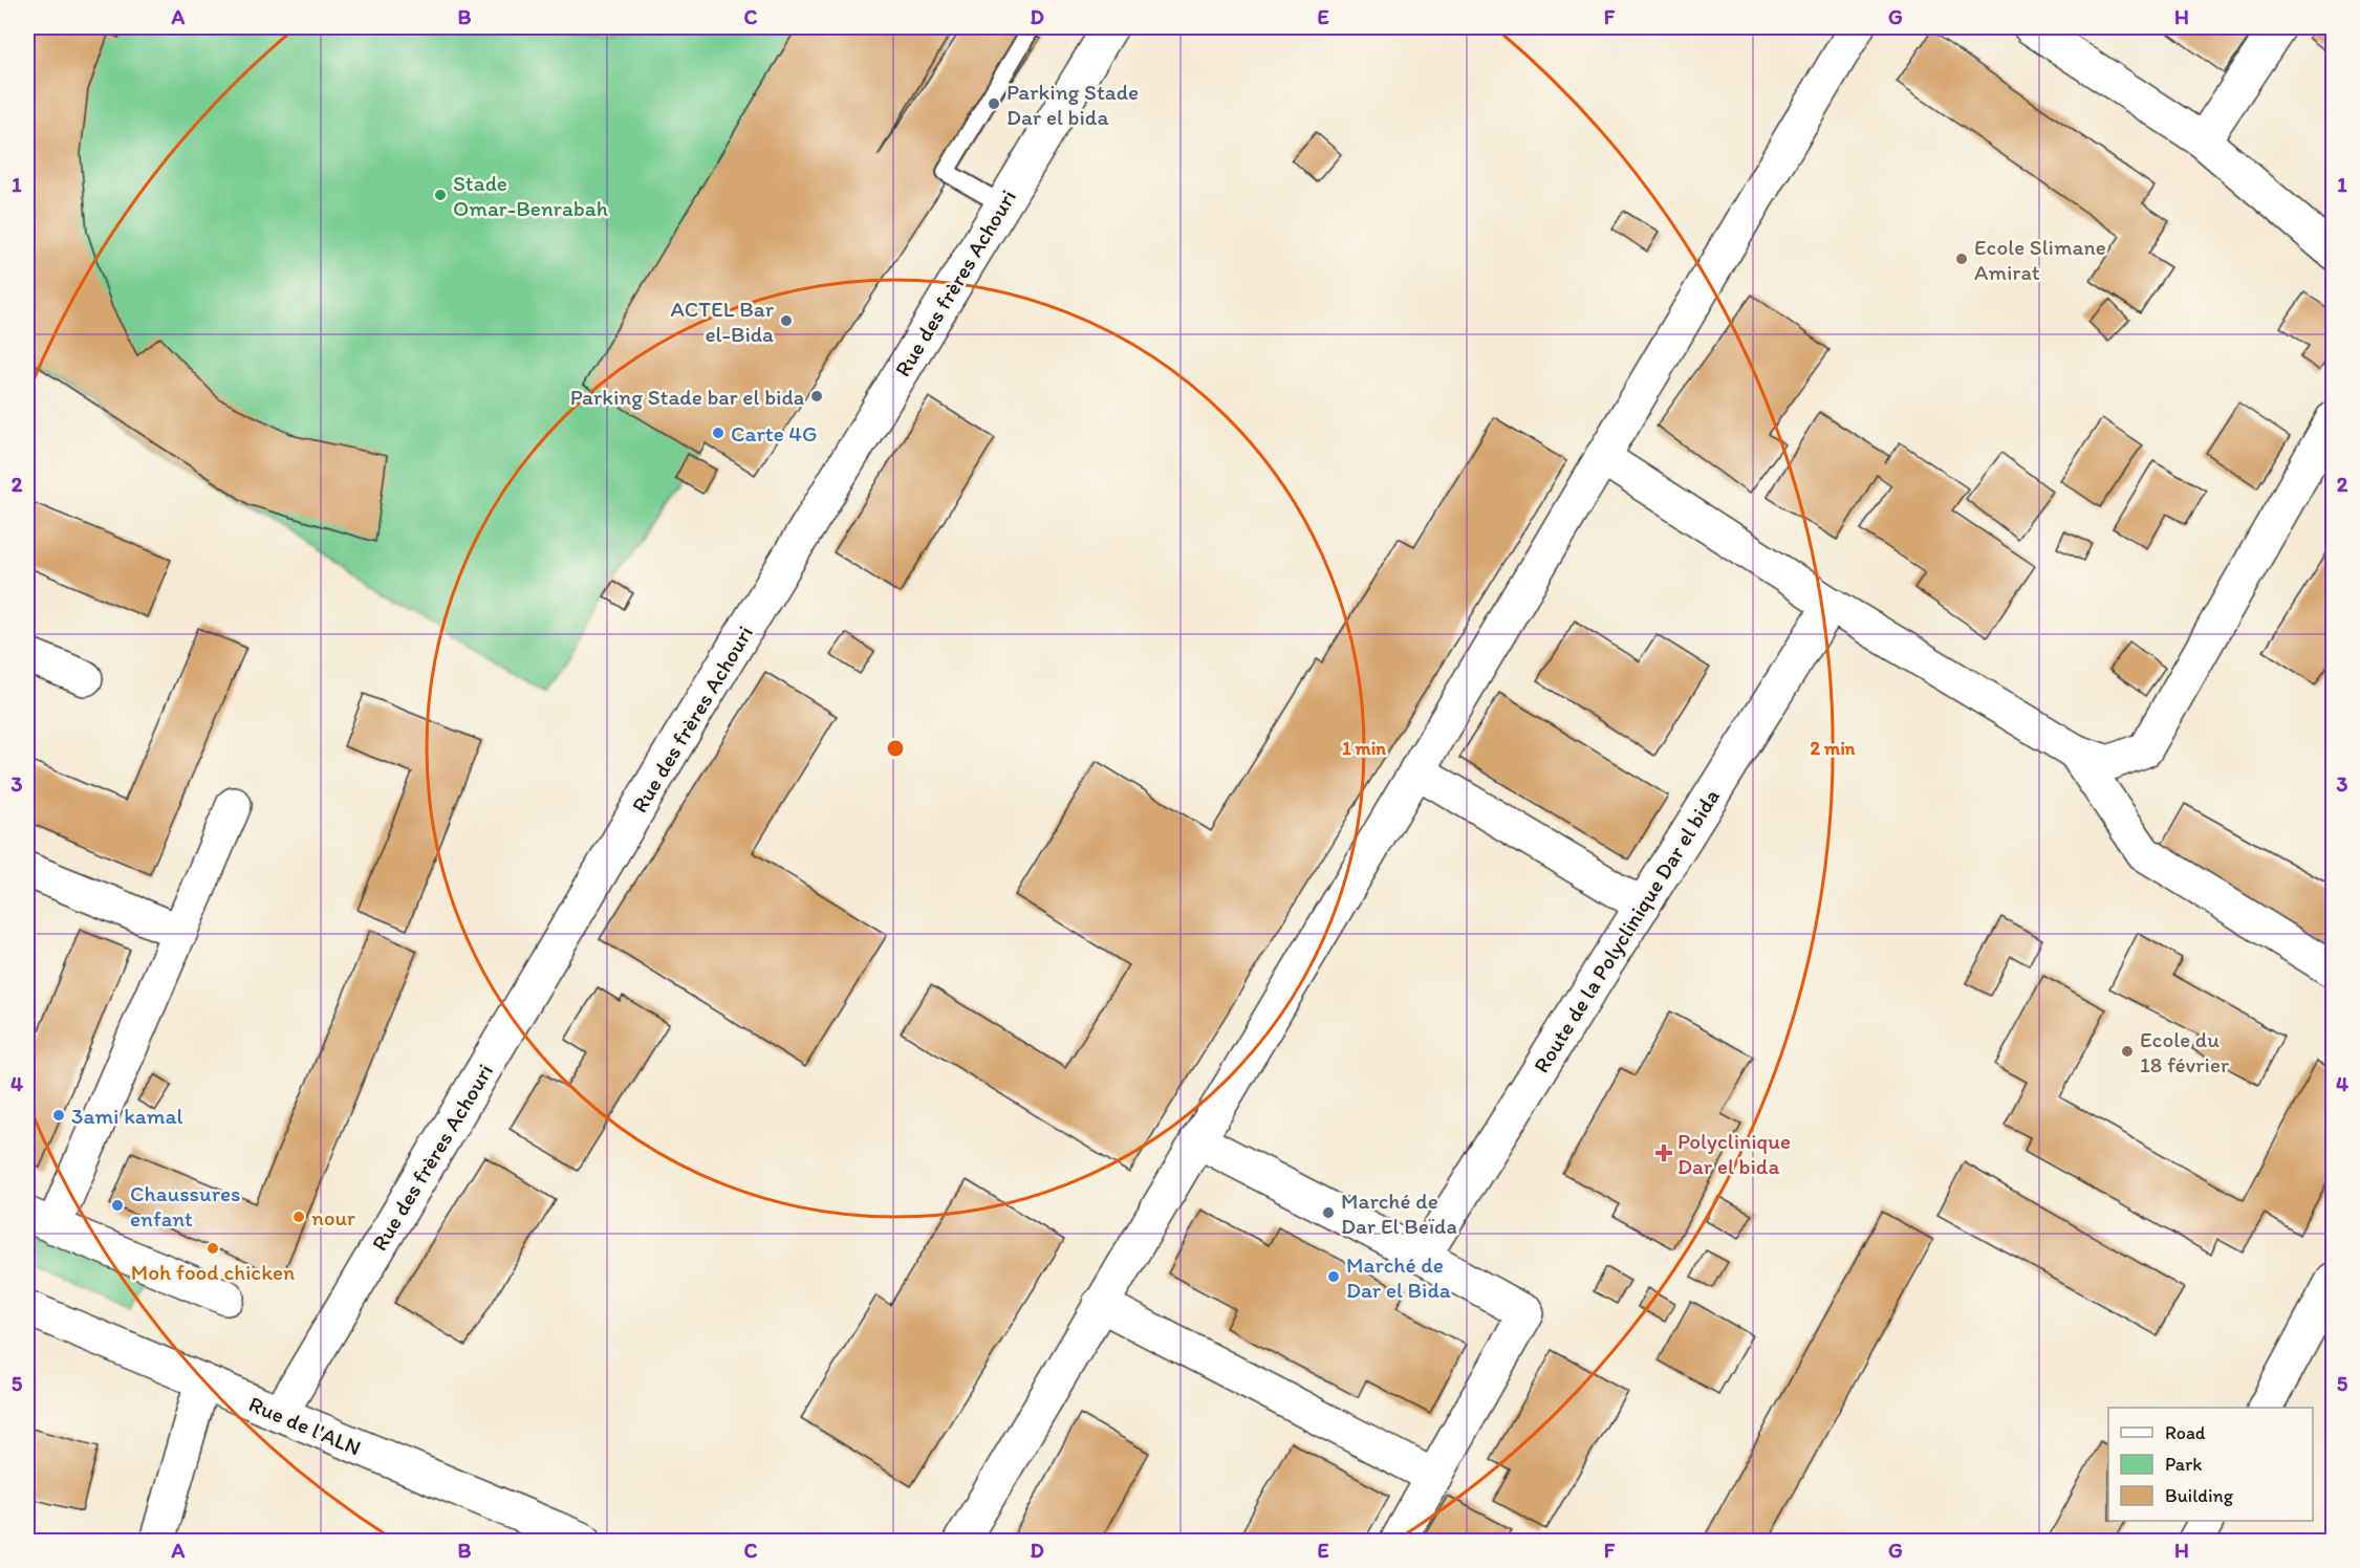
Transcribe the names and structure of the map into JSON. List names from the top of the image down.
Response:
{
  "streets": {
    "street": ["Rue des frères Achouri", "Route de la Polyclinique Dar el bida", "Rue de l'ALN"]
  },
  "crossings": [
    ["Rue des frères Achouri", "Rue de l'ALN"]
  ],
  "places": {
    "other": [
      "Parking Stade Dar el bida",
      "Stade Omar-Benrabah",
      "Ecole Slimane Amirat",
      "ACTEL Bar el-Bida",
      "Parking Stade bar el bida",
      "Carte 4G",
      "Ecole du 18 février",
      "3ami kamal",
      "Chaussures enfant",
      "Marché de Dar El Beïda",
      "nour",
      "Moh food chicken",
      "Marché de Dar el Bida"
    ],
    "health": ["Polyclinique Dar el bida"]
  },
  "legend": ["Road", "Park", "Building"],
  "grid": {
    "columns": [
      "A",
      "B",
      "C",
      "D",
      "E",
      "F",
      "G",
      "H"
    ],
    "rows": [
      "1",
      "2",
      "3",
      "4",
      "5"
    ]
  },
  "rings": ["1 min", "2 min"]
}
